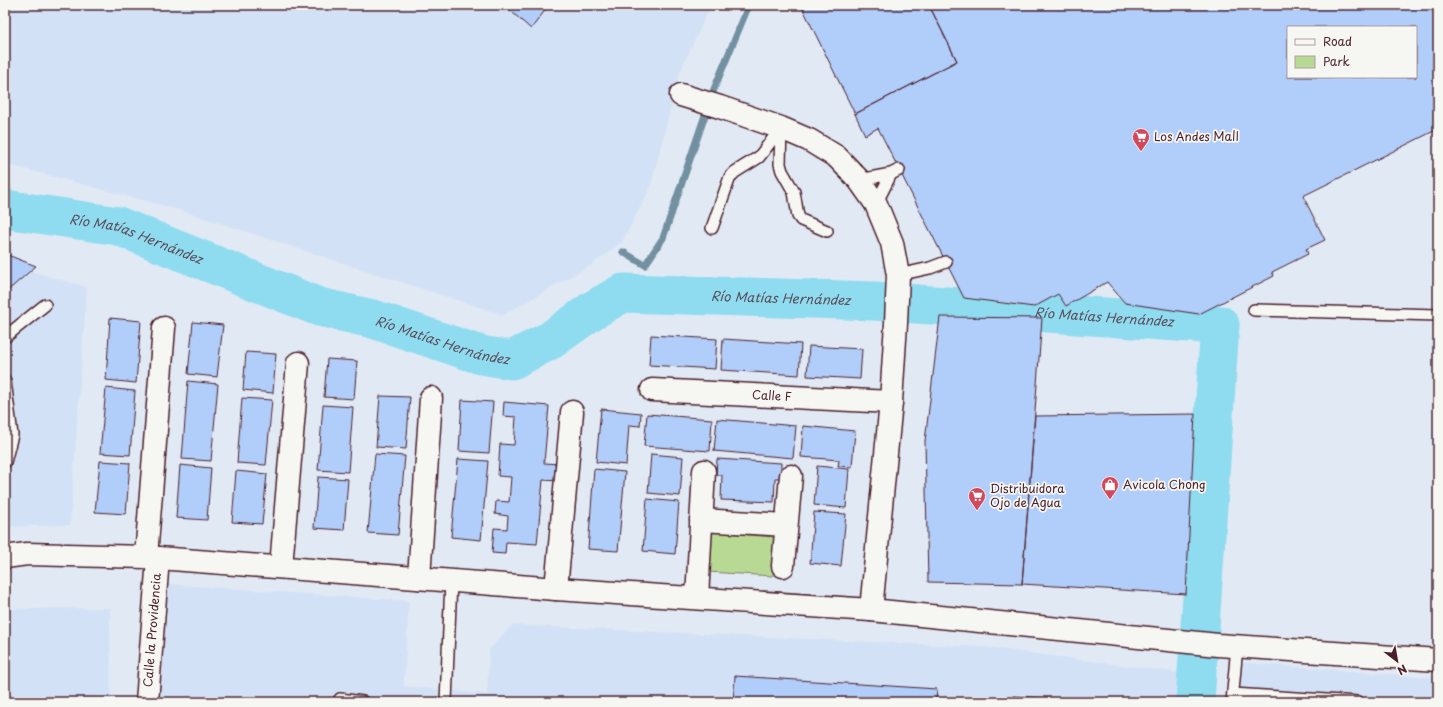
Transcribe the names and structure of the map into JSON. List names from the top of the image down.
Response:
{
  "streets": {
    "street": ["Calle F", "Calle la Providencia"]
  },
  "water": ["Río Matías Hernández"],
  "places": {
    "supermarket": ["Los Andes Mall", "Distribuidora Ojo de Agua"],
    "shop": ["Avicola Chong"]
  },
  "legend": ["Road", "Park"],
  "north": "bottom right"
}
